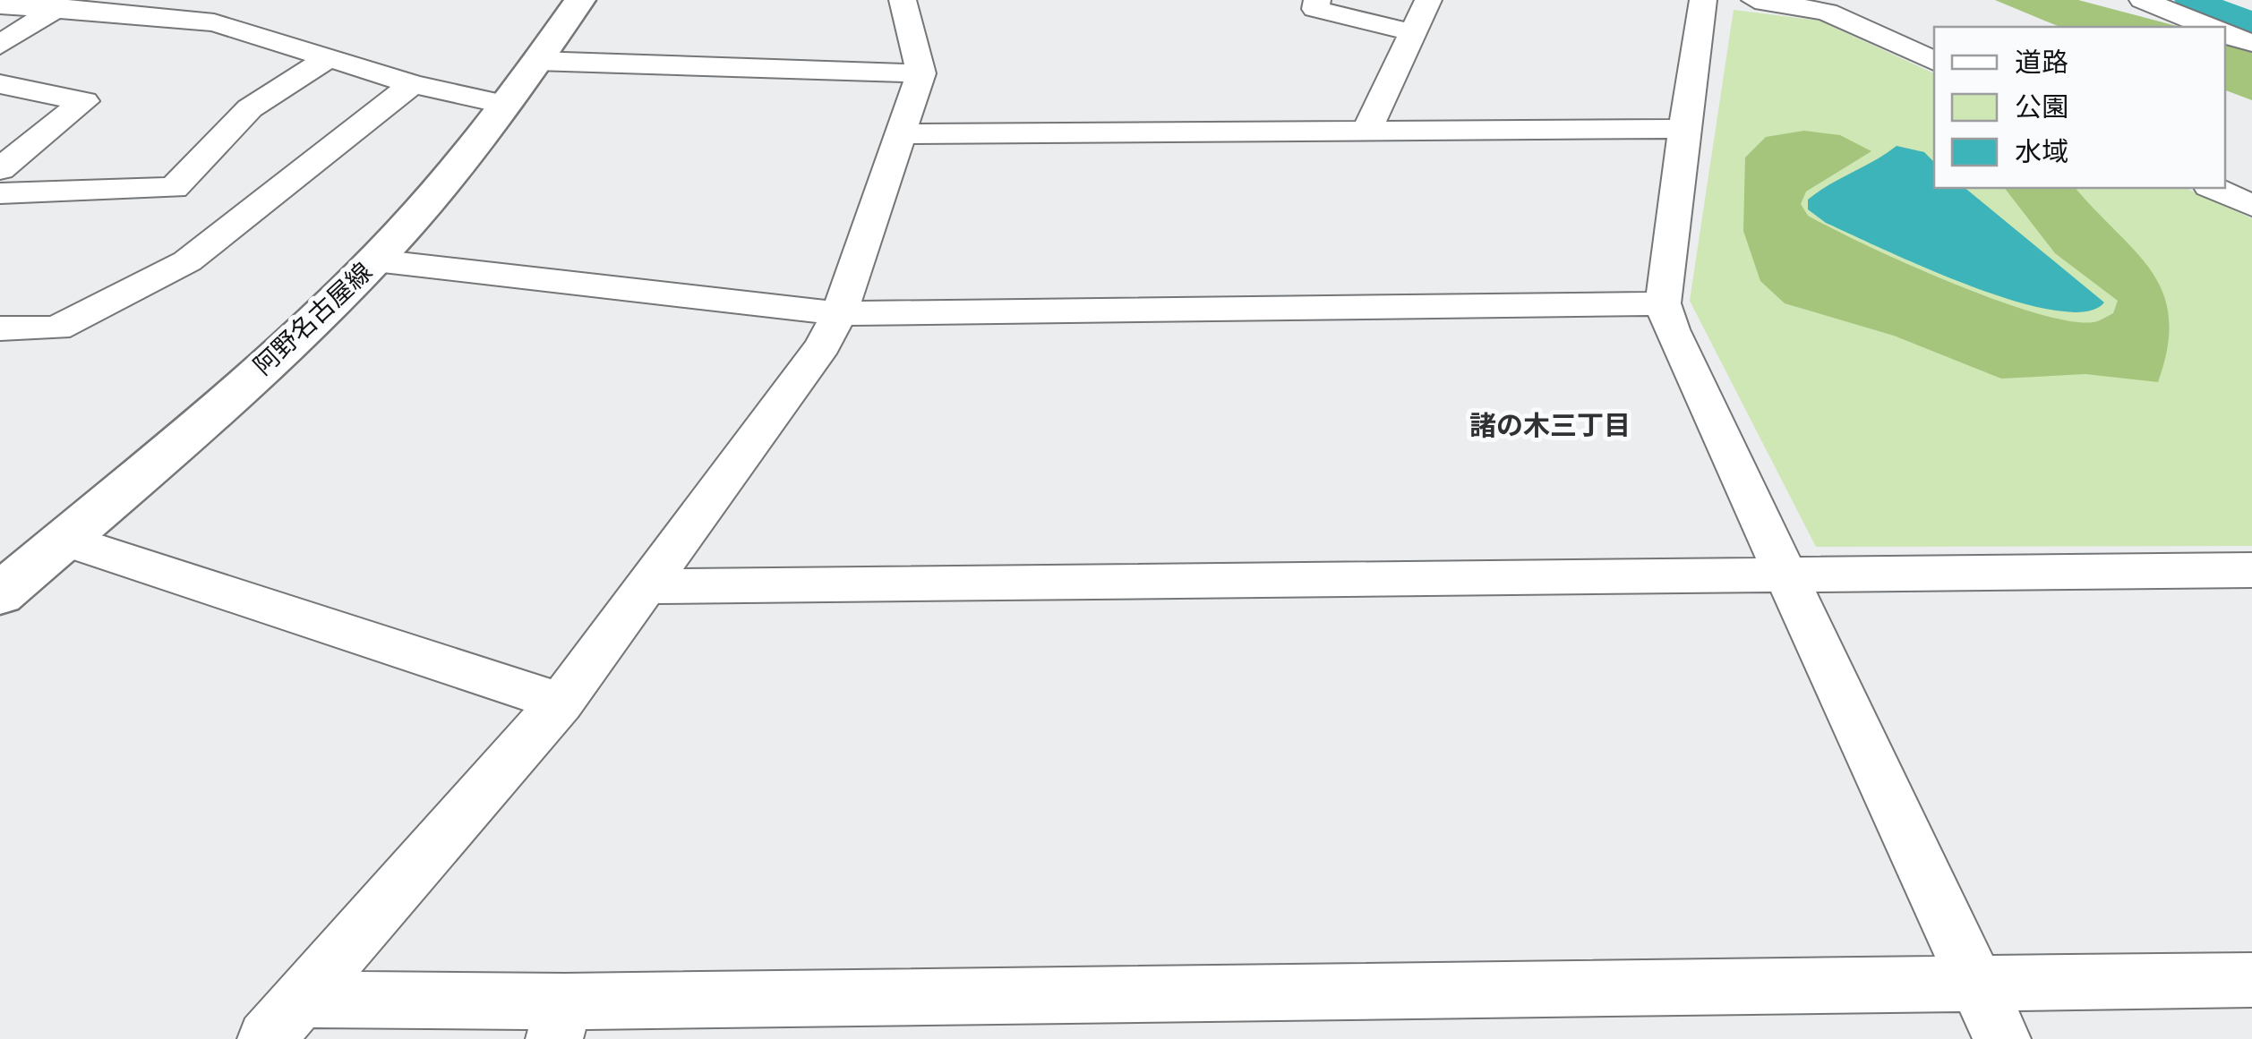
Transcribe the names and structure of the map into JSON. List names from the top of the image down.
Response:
{
  "streets": {
    "main road": ["阿野名古屋線"]
  },
  "districts": ["諸の木三丁目"],
  "legend": ["道路", "公園", "水域"]
}
